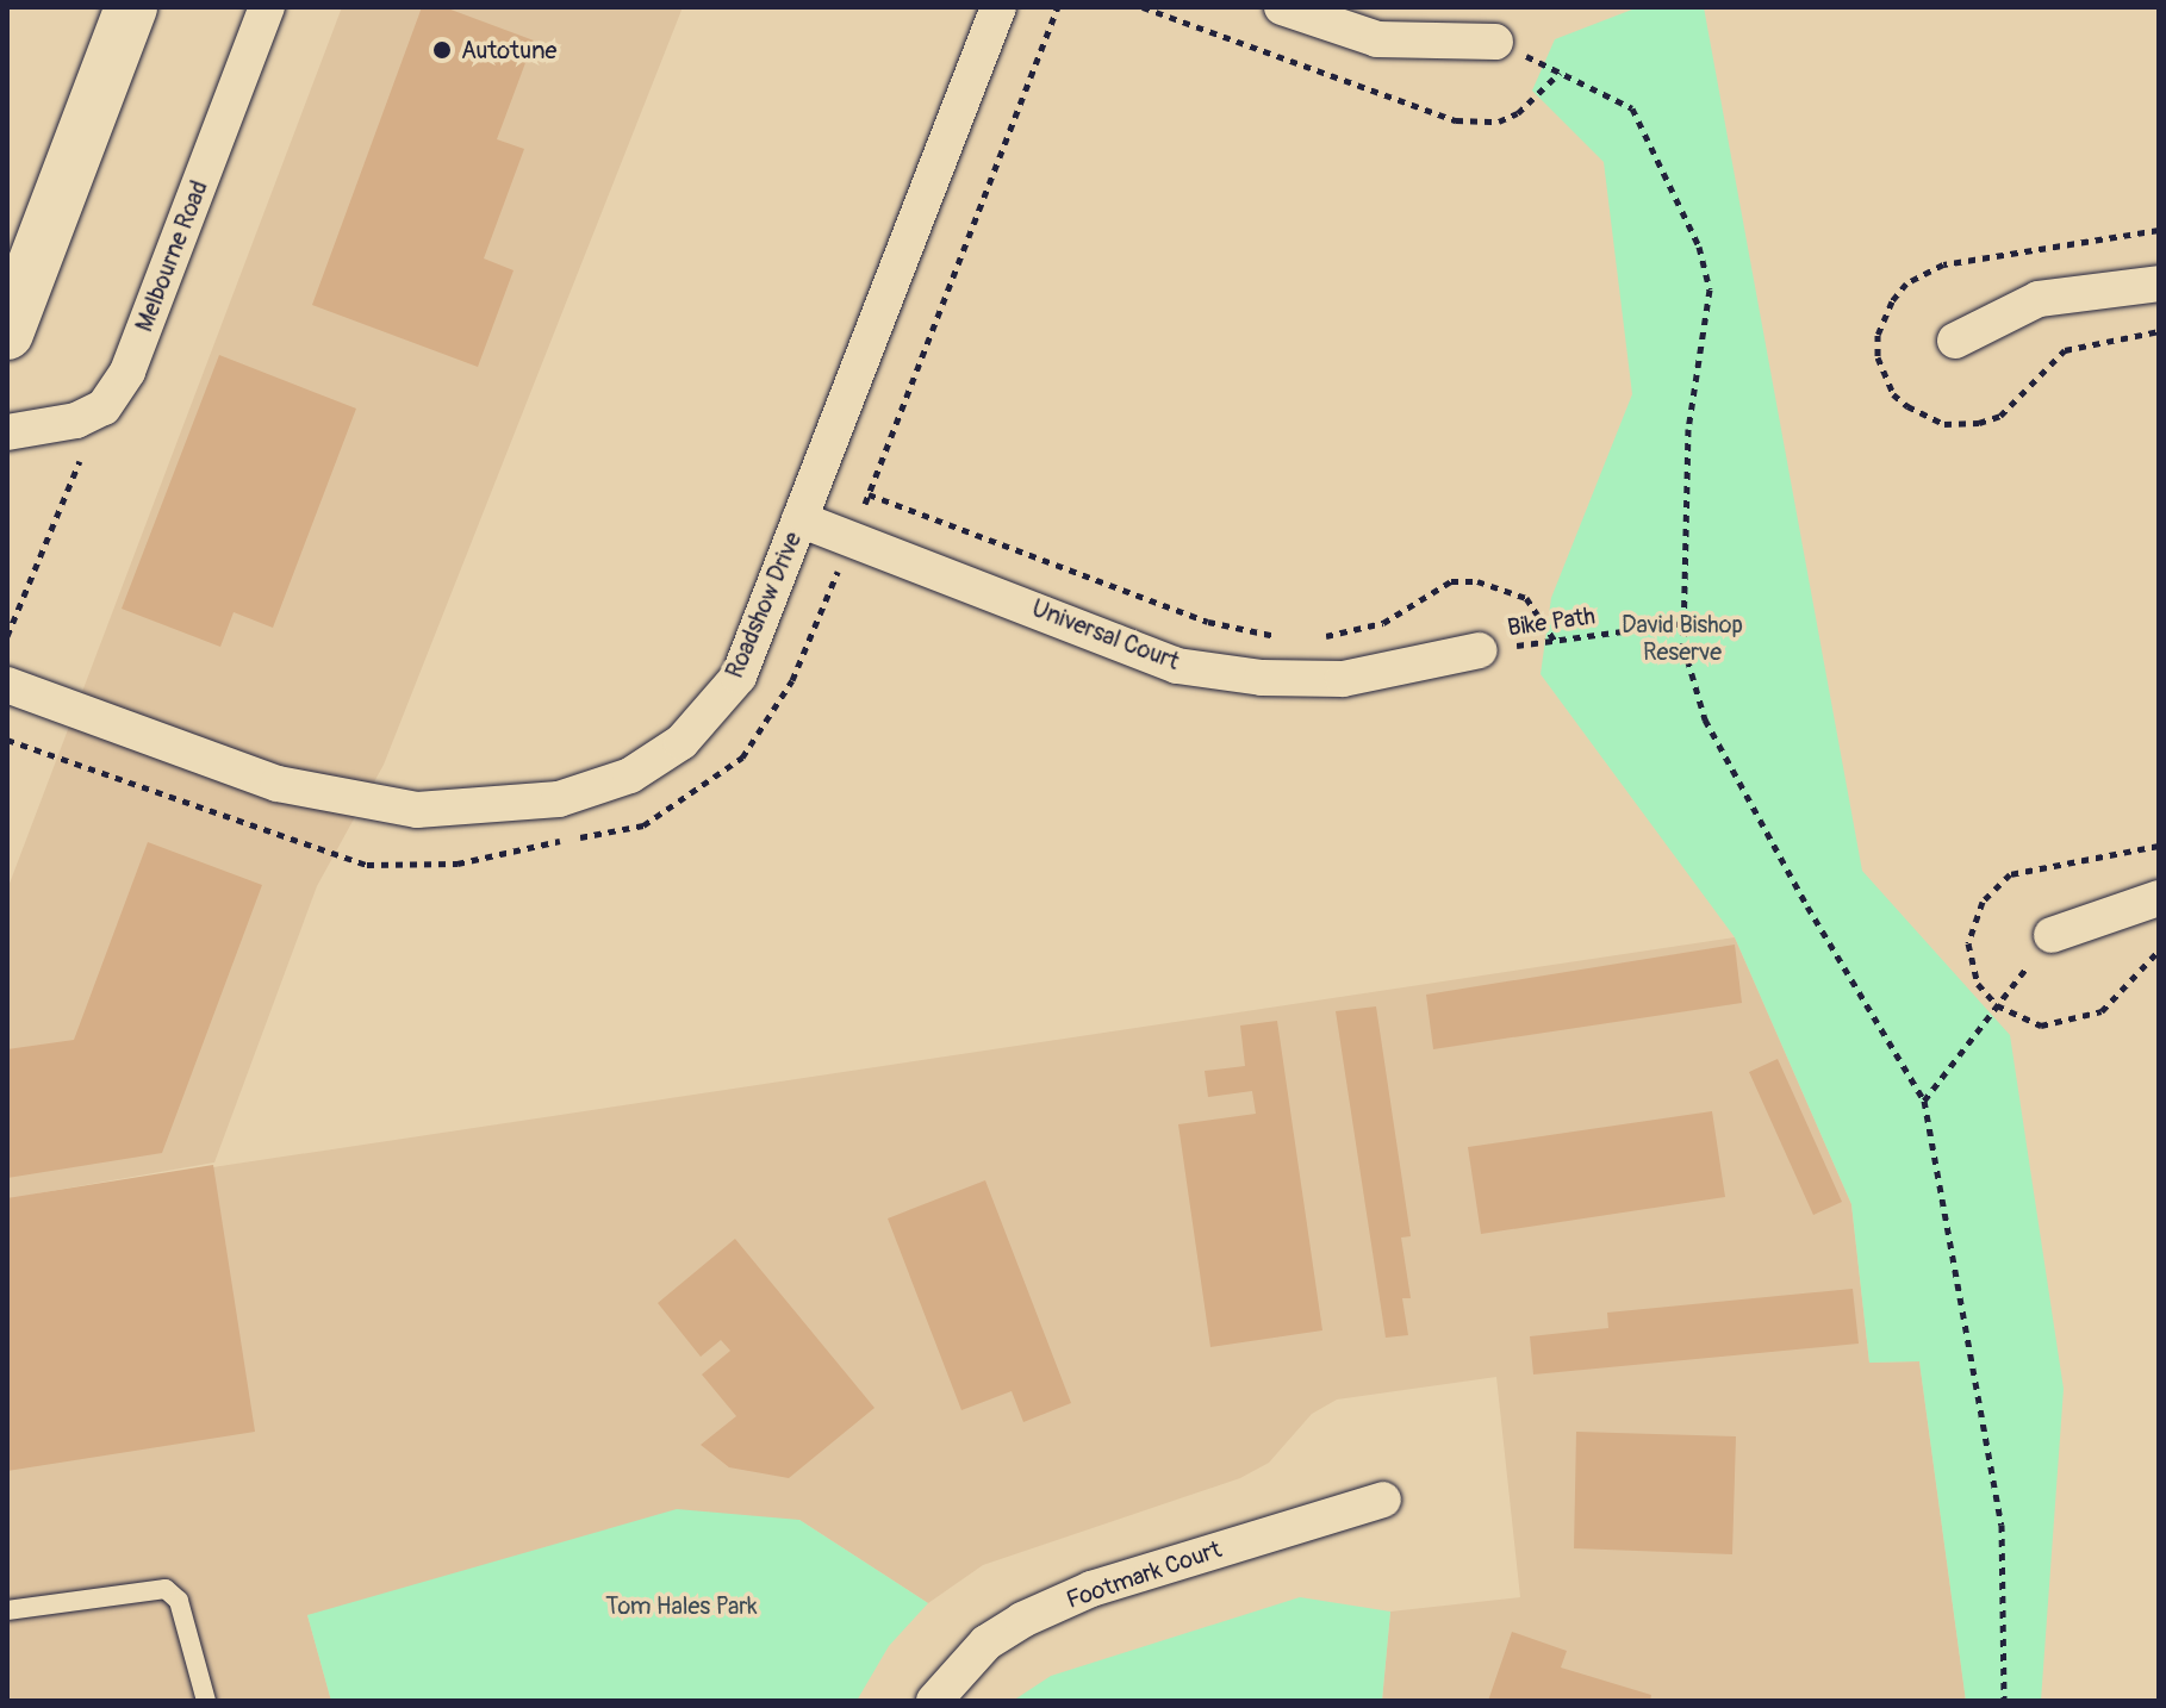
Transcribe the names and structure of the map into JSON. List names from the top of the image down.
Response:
{
  "streets": {
    "street": [
      "Melbourne Road",
      "Roadshow Drive",
      "Universal Court",
      "Footmark Court"
    ],
    "path": ["Bike Path"]
  },
  "crossings": [
    ["Roadshow Drive", "Universal Court"],
    ["Bike Path", "Universal Court"]
  ],
  "parks": ["David Bishop Reserve", "Tom Hales Park"],
  "places": ["Autotune"]
}
